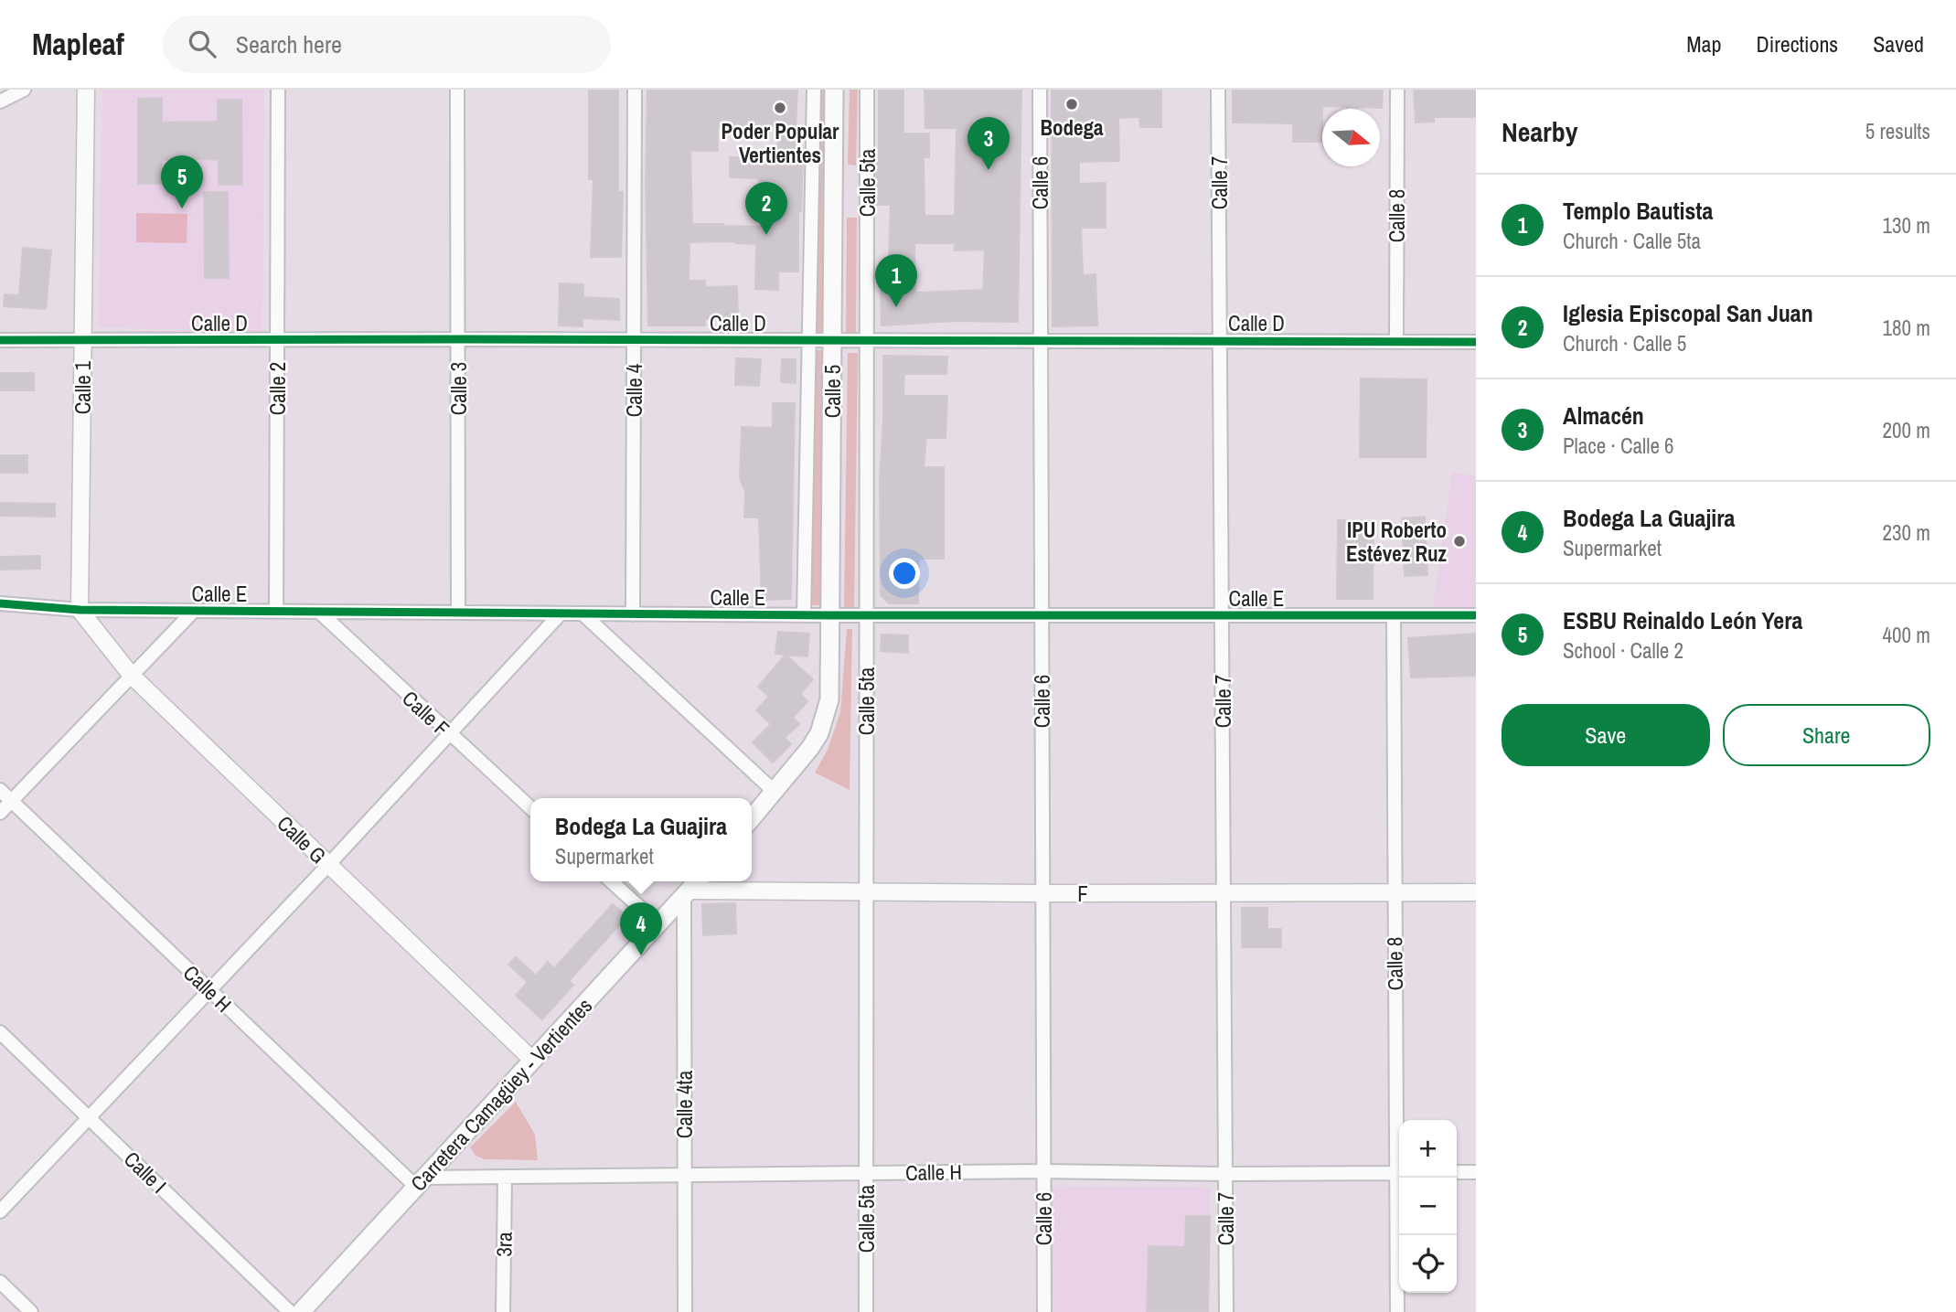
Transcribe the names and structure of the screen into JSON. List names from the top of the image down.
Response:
{
  "streets": {
    "main road": ["Calle 5", "Carretera Camagüey - Vertientes"],
    "street": [
      "Calle 5ta",
      "Calle 6",
      "Calle 7",
      "Calle 8",
      "Calle D",
      "Calle 1",
      "Calle 2",
      "Calle 3",
      "Calle 4",
      "Calle E",
      "Calle F",
      "Calle G",
      "F",
      "Calle H",
      "Calle 4ta",
      "Calle I",
      "3ra"
    ]
  },
  "crossings": [
    ["Calle 5ta", "Calle D"],
    ["Calle 5ta", "Calle E"],
    ["Calle 5ta", "F"],
    ["Calle 5ta", "Calle H"],
    ["Calle 6", "Calle D"],
    ["Calle 6", "Calle E"],
    ["Calle 6", "F"],
    ["Calle 6", "Calle H"],
    ["Calle 7", "Calle D"],
    ["Calle 7", "Calle E"],
    ["Calle 7", "F"],
    ["Calle 7", "Calle H"],
    ["Calle 8", "Calle D"],
    ["Calle 8", "Calle E"],
    ["Calle 8", "F"],
    ["Calle D", "Calle 1"],
    ["Calle D", "Calle 2"],
    ["Calle D", "Calle 3"],
    ["Calle D", "Calle 4"],
    ["Calle D", "Calle 5"],
    ["Calle 1", "Calle E"],
    ["Calle 1", "Calle G"],
    ["Calle 2", "Calle E"],
    ["Calle 3", "Calle E"],
    ["Calle 4", "Calle E"],
    ["Calle 5", "Calle E"],
    ["Calle E", "Calle F"],
    ["Calle E", "Calle G"],
    ["Calle G", "Carretera Camagüey - Vertientes"],
    ["F", "Carretera Camagüey - Vertientes"],
    ["F", "Calle 4ta"],
    ["Calle H", "Carretera Camagüey - Vertientes"],
    ["Calle H", "Calle 4ta"],
    ["Calle H", "3ra"],
    ["Carretera Camagüey - Vertientes", "Calle 4ta"]
  ],
  "places": ["Bodega", "Poder Popular Vertientes", "IPU Roberto Estévez Ruz"],
  "north": "right",
  "page": {
    "header": "Mapleaf",
    "search": "Search here",
    "nav": ["Map", "Directions", "Saved"],
    "heading": ["Nearby", "5 results"],
    "pins": [
      "3",
      "5",
      "2",
      "1",
      "4"
    ],
    "list": [
      {
        "mark": "1",
        "name": "Templo Bautista",
        "note": "Church · Calle 5ta",
        "value": "130 m"
      },
      {
        "mark": "2",
        "name": "Iglesia Episcopal San Juan",
        "note": "Church · Calle 5",
        "value": "180 m"
      },
      {
        "mark": "3",
        "name": "Almacén",
        "note": "Place · Calle 6",
        "value": "200 m"
      },
      {
        "mark": "4",
        "name": "Bodega La Guajira",
        "note": "Supermarket",
        "value": "230 m"
      },
      {
        "mark": "5",
        "name": "ESBU Reinaldo León Yera",
        "note": "School · Calle 2",
        "value": "400 m"
      }
    ],
    "buttons": ["Save", "Share"],
    "popup": ["Bodega La Guajira", "Supermarket"],
    "map_buttons": ["+", "−"]
  }
}
